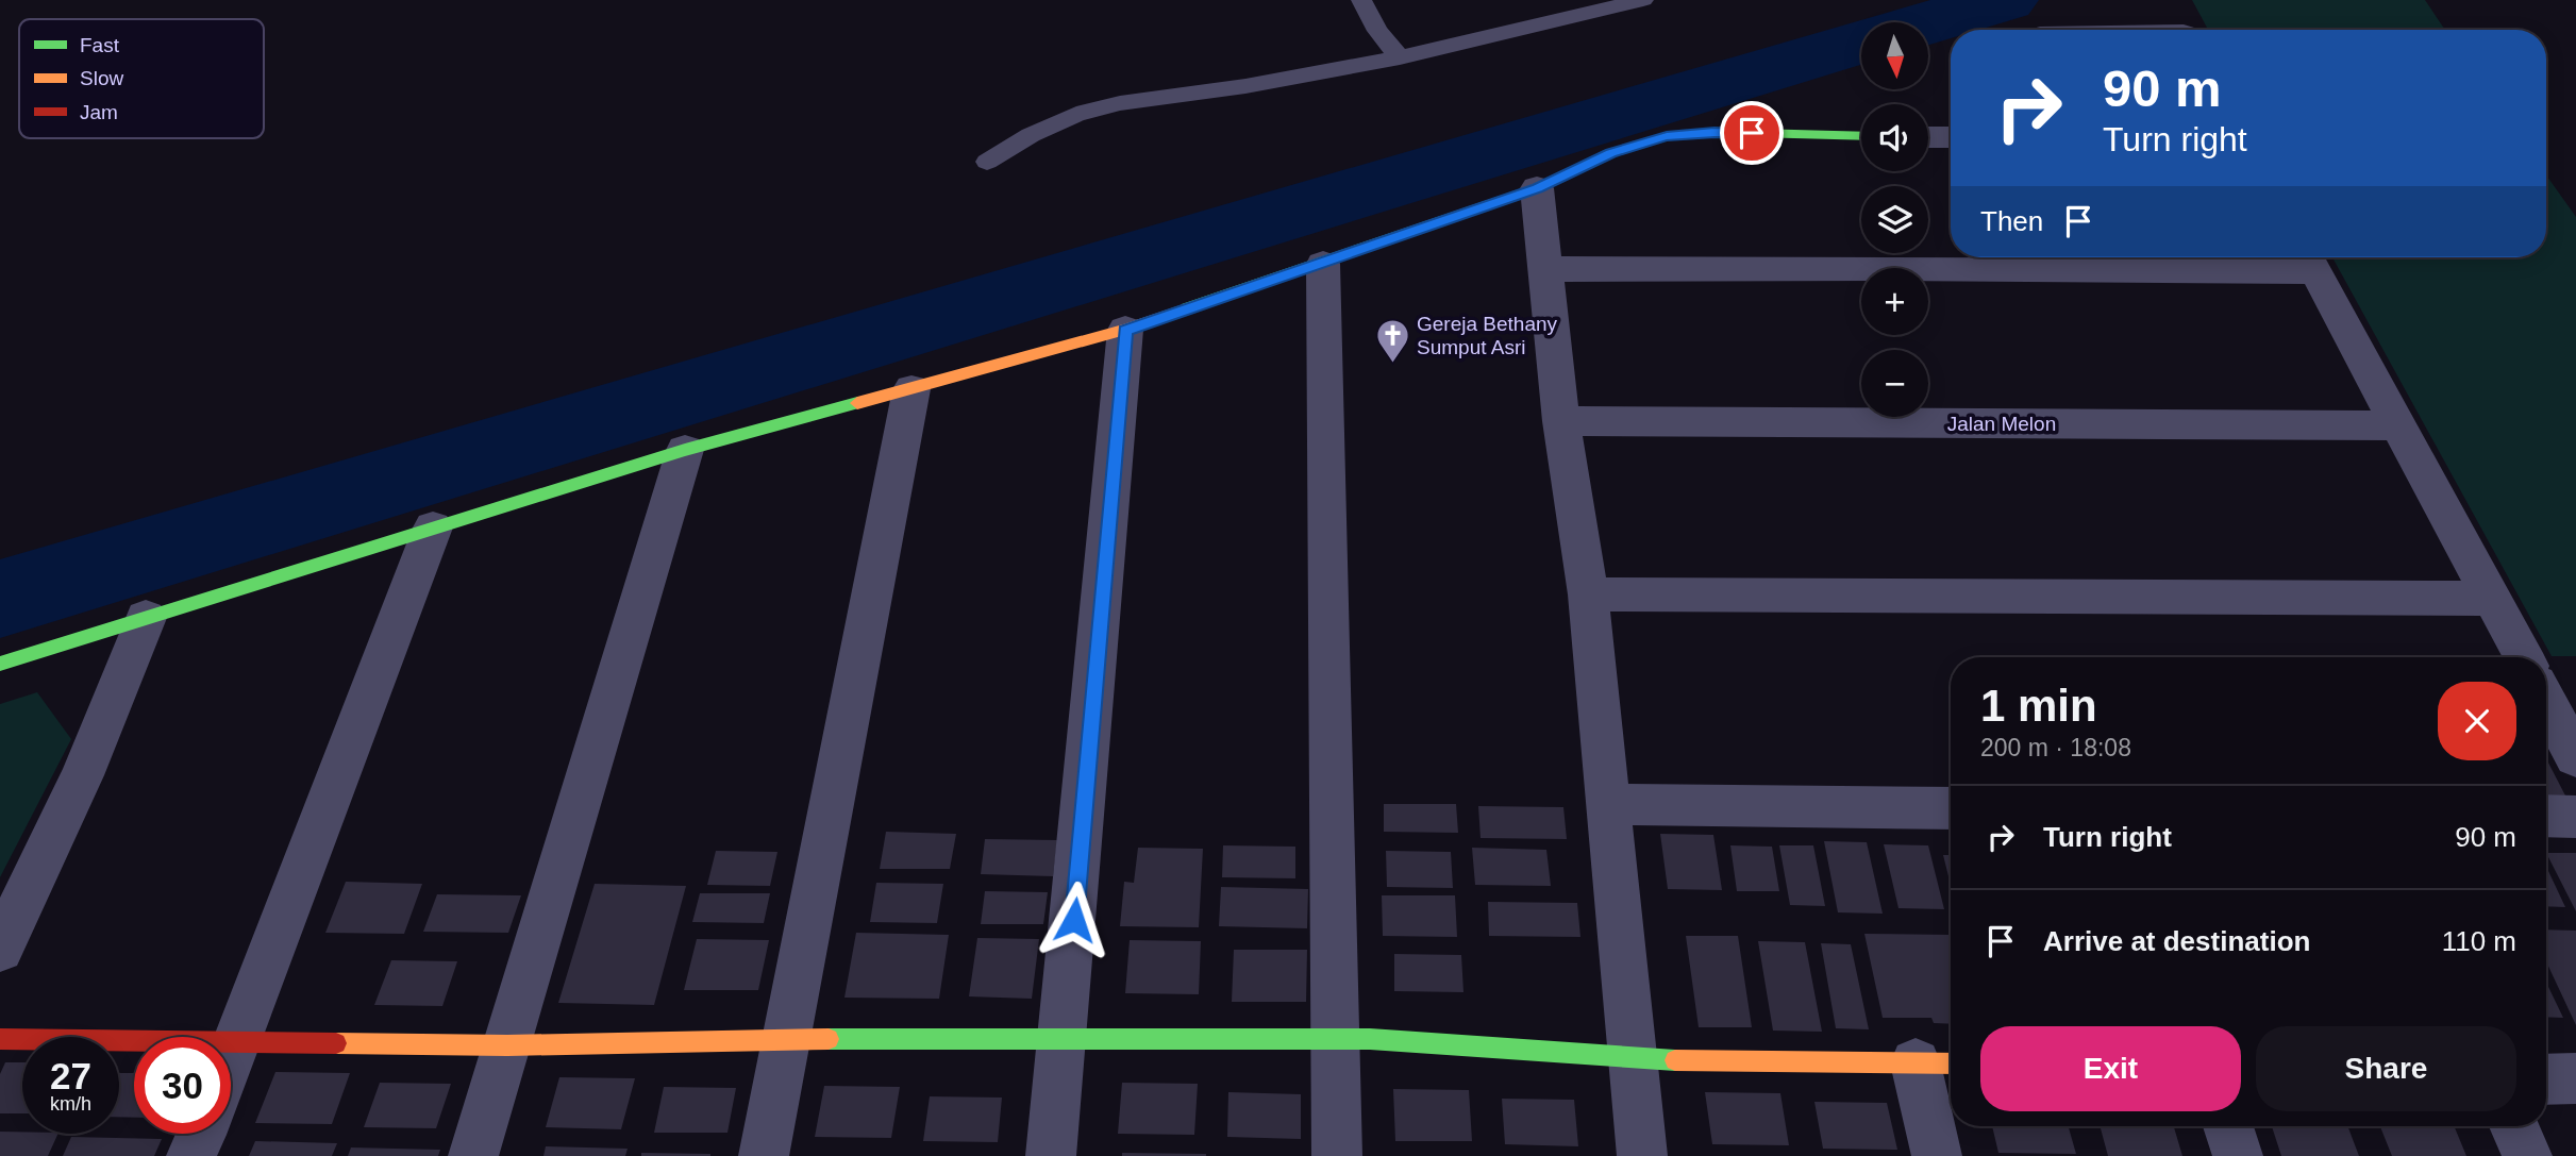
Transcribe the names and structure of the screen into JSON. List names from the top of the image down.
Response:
{
  "streets": {
    "street": ["Jalan Melon"]
  },
  "places": {
    "church": ["Gereja Bethany Sumput Asri"]
  },
  "legend": ["Fast", "Slow", "Jam"],
  "north": "bottom",
  "page": {
    "map_buttons": ["+", "−"],
    "turn": ["90 m", "Turn right"],
    "then": "Then",
    "heading": ["1 min", "200 m · 18:08"],
    "list": [
      {
        "name": "Turn right",
        "value": "90 m"
      },
      {
        "name": "Arrive at destination",
        "value": "110 m"
      }
    ],
    "buttons": ["Exit", "Share"],
    "speed": "27 km/h",
    "limit": "30"
  }
}
